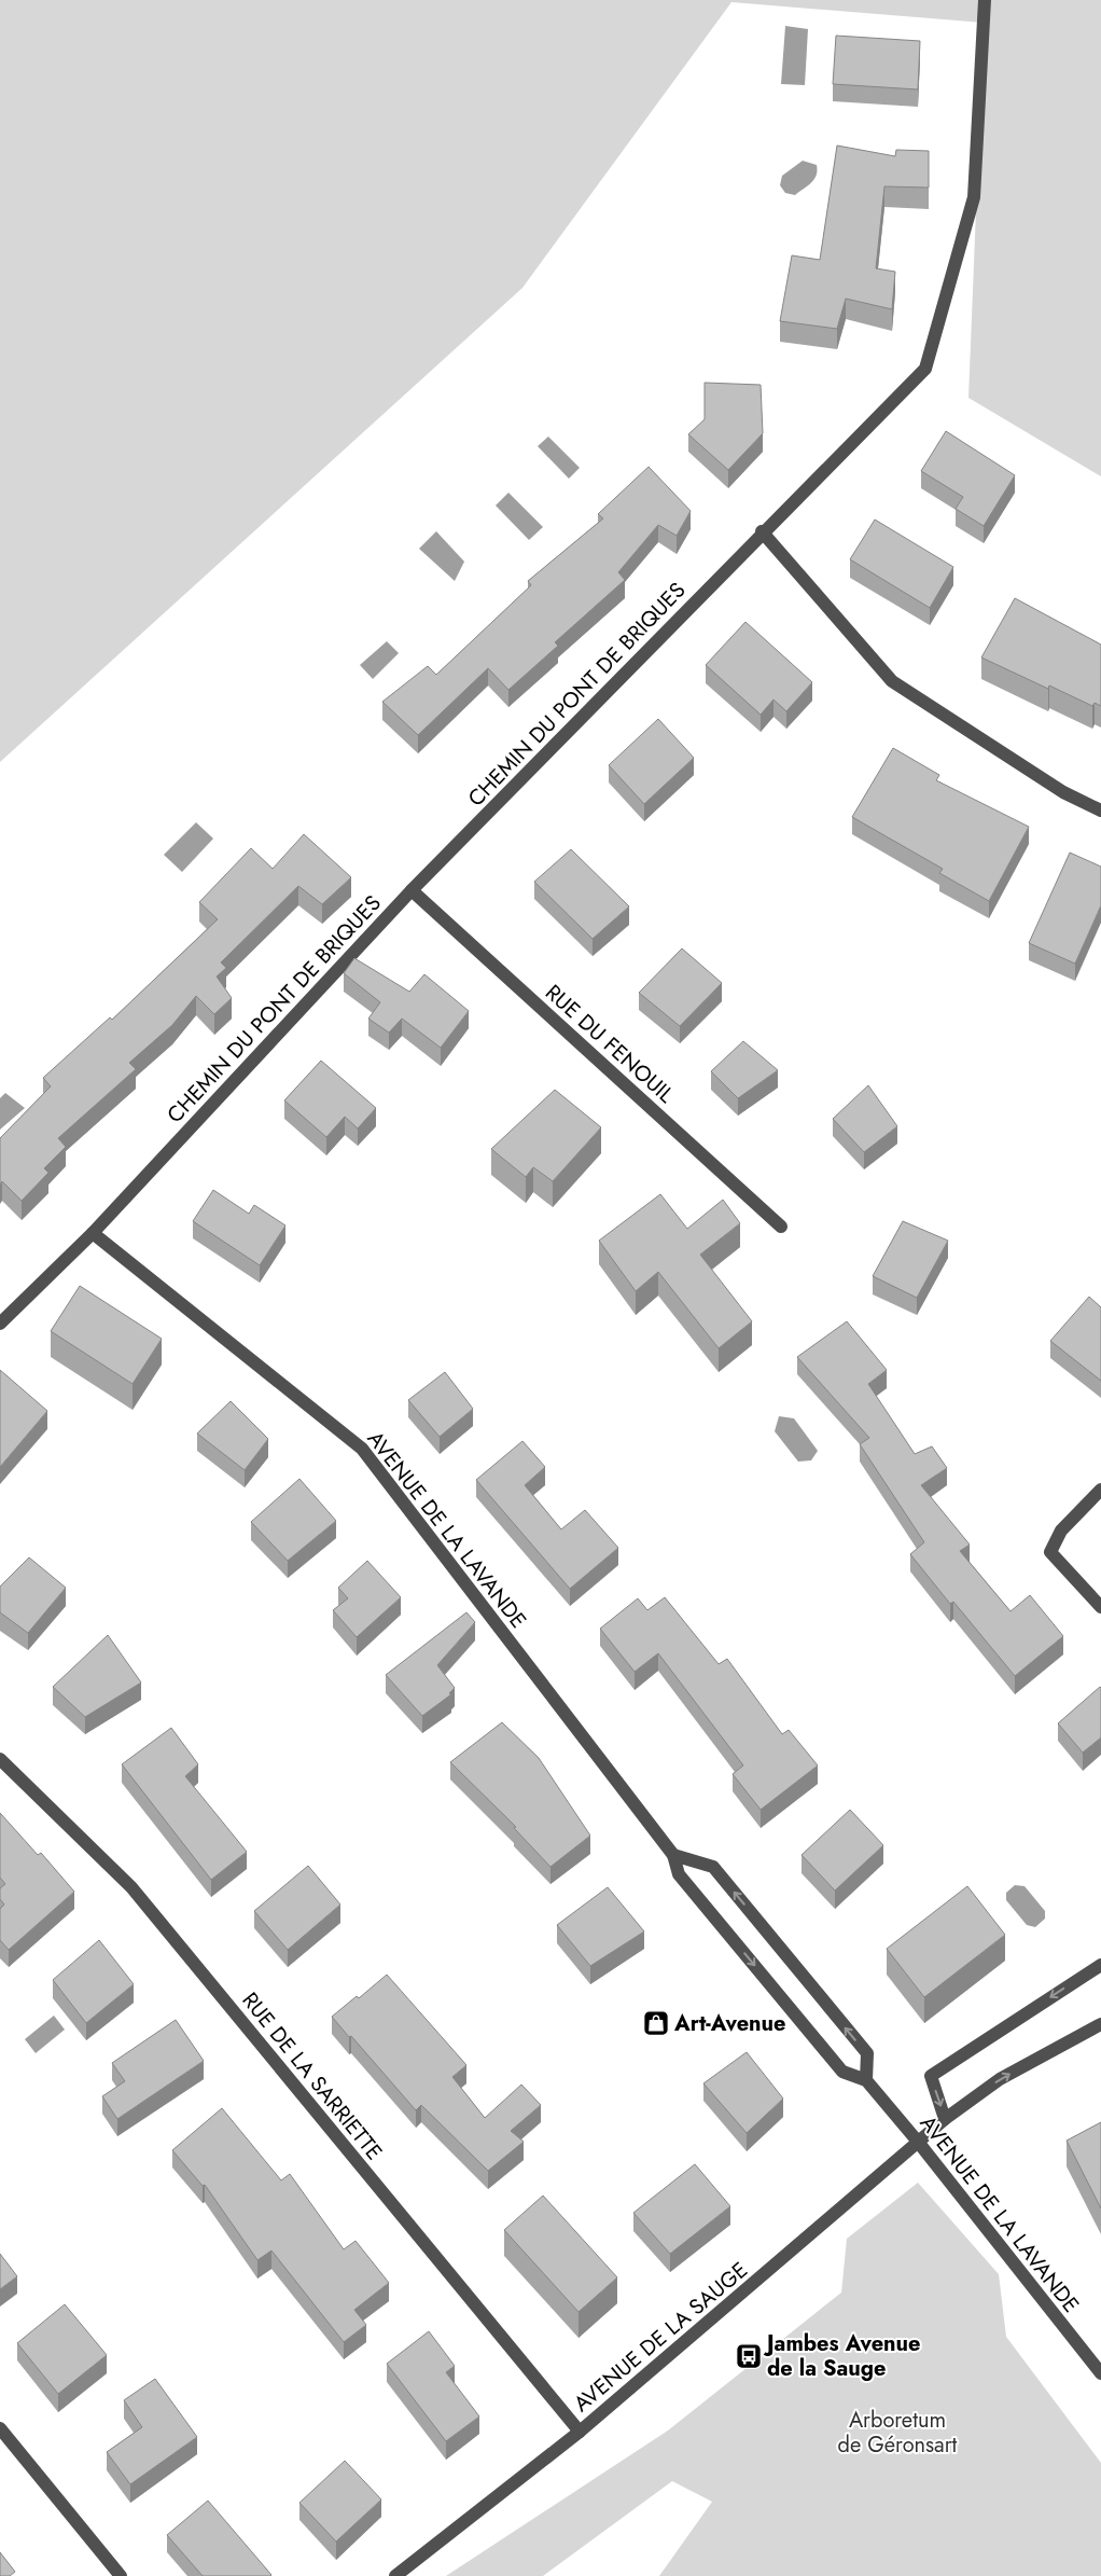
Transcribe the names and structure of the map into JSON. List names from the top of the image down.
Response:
{
  "streets": {
    "street": [
      "CHEMIN DU PONT DE BRIQUES",
      "RUE DU FENOUIL",
      "AVENUE DE LA LAVANDE",
      "RUE DE LA SARRIETTE",
      "AVENUE DE LA SAUGE"
    ]
  },
  "crossings": [
    ["CHEMIN DU PONT DE BRIQUES", "RUE DU FENOUIL"],
    ["CHEMIN DU PONT DE BRIQUES", "AVENUE DE LA LAVANDE"],
    ["AVENUE DE LA LAVANDE", "AVENUE DE LA SAUGE"],
    ["RUE DE LA SARRIETTE", "AVENUE DE LA SAUGE"]
  ],
  "parks": ["Arboretum de Géronsart"],
  "places": {
    "shop": ["Art-Avenue"],
    "bus stop": ["Jambes Avenue de la Sauge"]
  }
}
